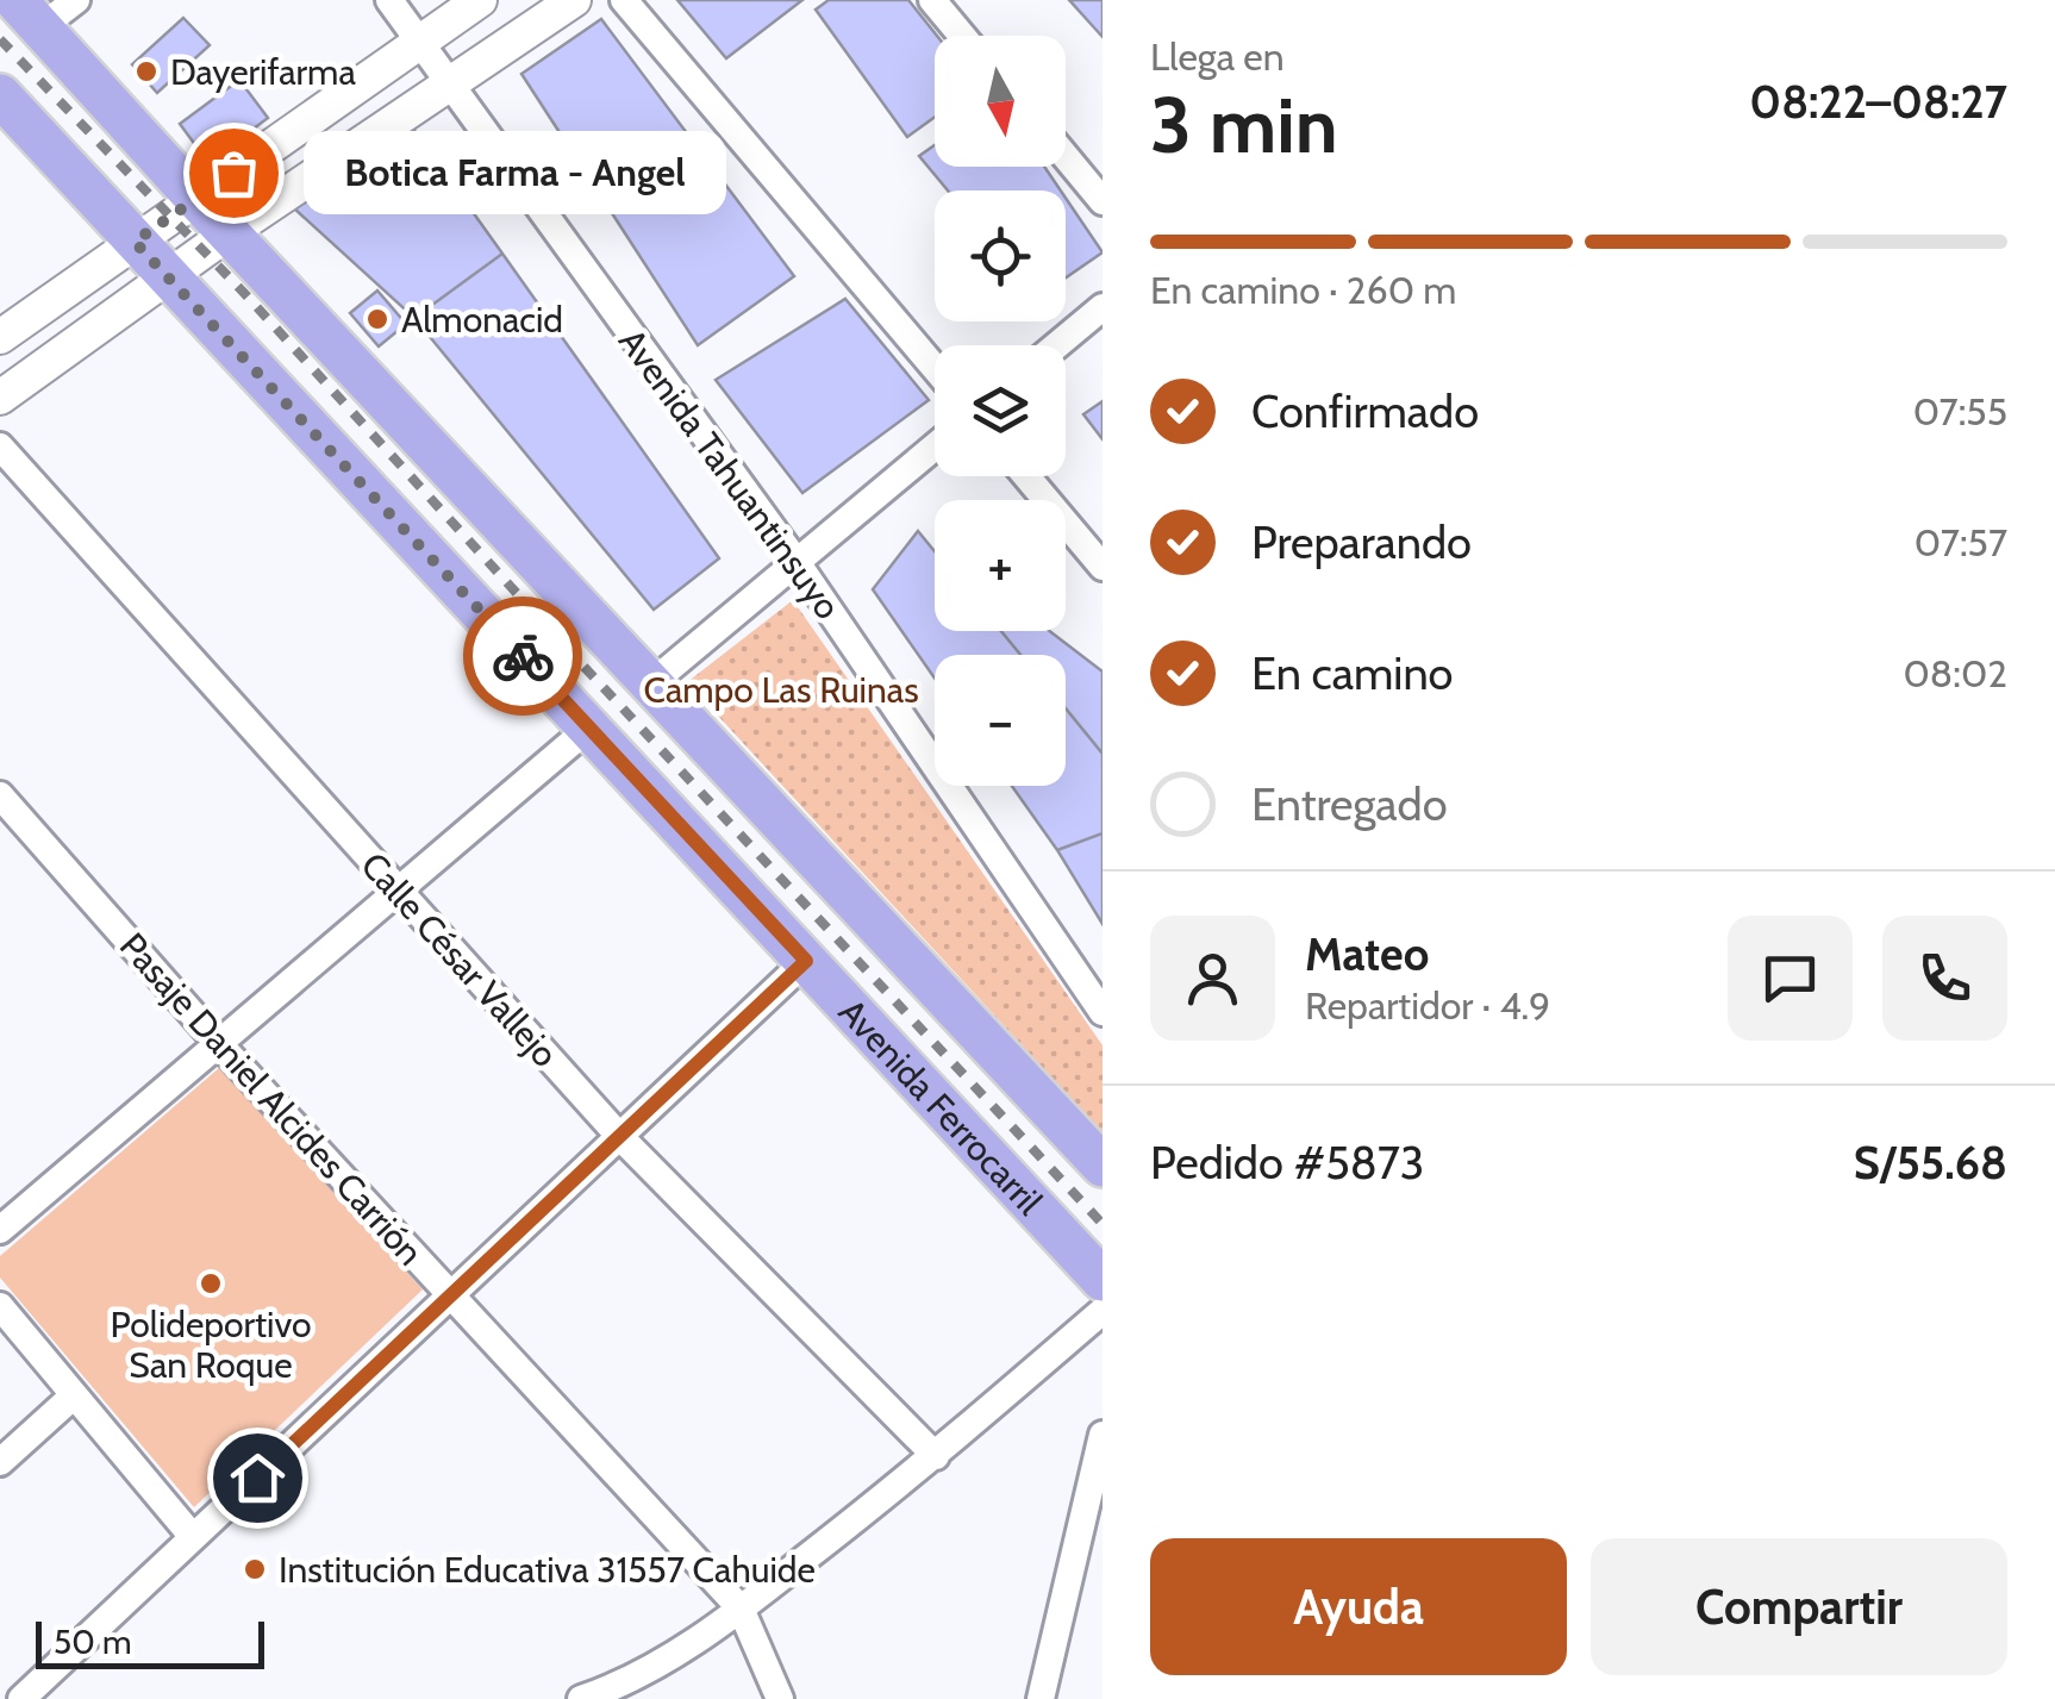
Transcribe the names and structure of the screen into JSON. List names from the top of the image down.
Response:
{
  "streets": {
    "main road": ["Avenida Ferrocarril"],
    "street": ["Avenida Tahuantinsuyo", "Calle César Vallejo", "Pasaje Daniel Alcides Carrión"]
  },
  "parks": ["Campo Las Ruinas"],
  "places": [
    "Dayerifarma",
    "Botica Farma - Angel",
    "Almonacid",
    "Polideportivo San Roque",
    "Institución Educativa 31557 Cahuide"
  ],
  "scale_bar": "50 m",
  "north": "bottom",
  "page": {
    "heading": ["3 min", "Llega en", "08:22–08:27"],
    "panel": [
      "Mateo",
      "Repartidor · 4.9",
      "Pedido #5873",
      "S/55.68"
    ],
    "map_buttons": ["+", "−"],
    "bubble": "Botica Farma - Angel",
    "bar": "En camino · 260 m",
    "list": [
      ["Confirmado", "07:55"],
      ["Preparando", "07:57"],
      ["En camino", "08:02"],
      "Entregado"
    ],
    "buttons": ["Ayuda", "Compartir"],
    "scale": "50 m"
  }
}
